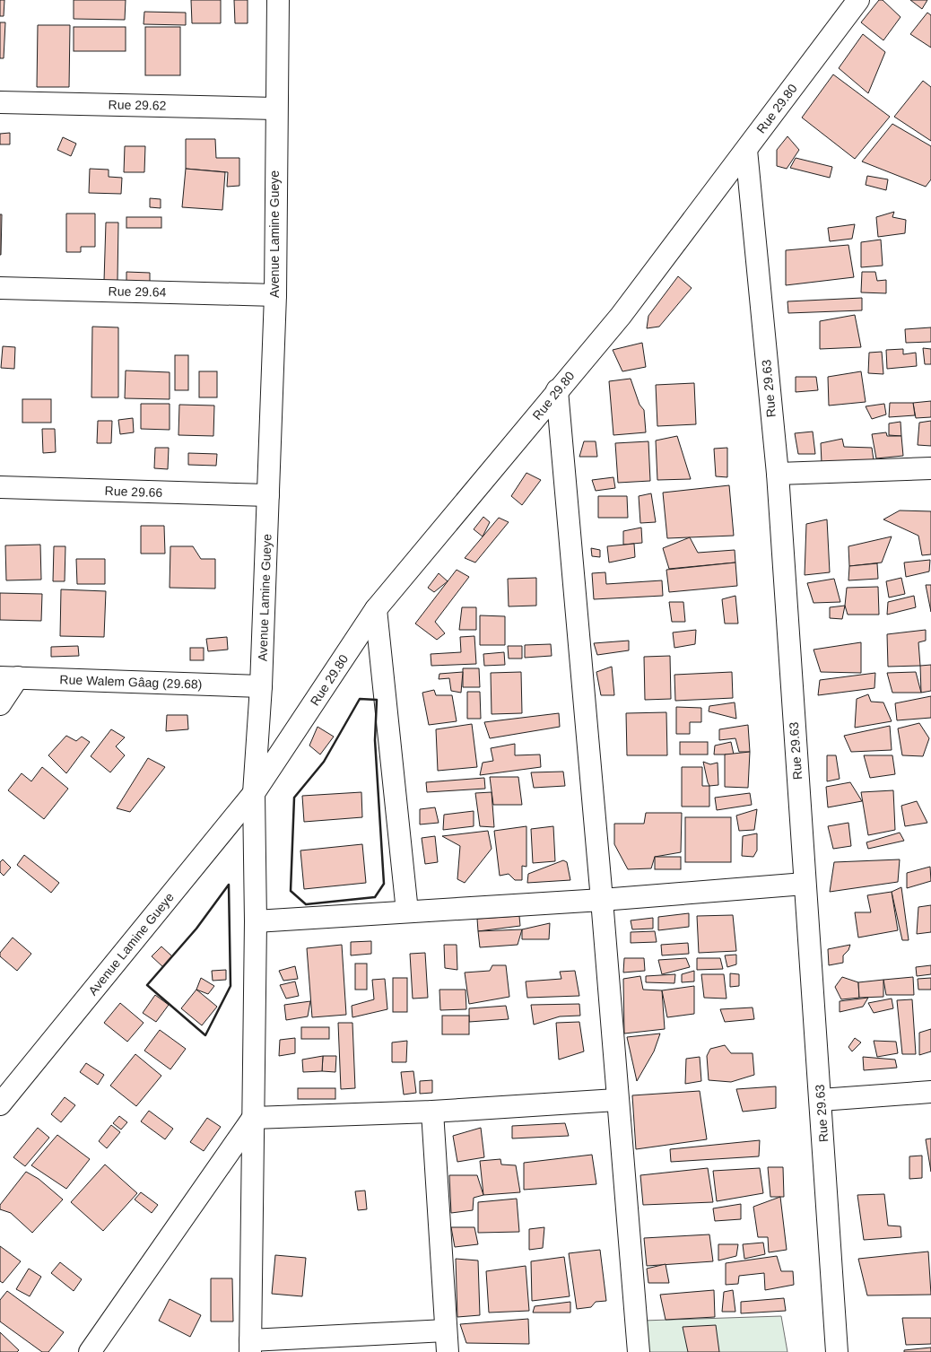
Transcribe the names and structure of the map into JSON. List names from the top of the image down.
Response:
{
  "streets": {
    "street": [
      "Rue 29.62",
      "Rue 29.80",
      "Avenue Lamine Gueye",
      "Rue 29.64",
      "Rue 29.63",
      "Rue 29.66",
      "Rue Walem Gâag (29.68)"
    ]
  },
  "crossings": [
    ["Rue 29.62", "Avenue Lamine Gueye"],
    ["Rue 29.80", "Avenue Lamine Gueye"],
    ["Rue 29.80", "Rue 29.63"],
    ["Avenue Lamine Gueye", "Rue 29.64"],
    ["Avenue Lamine Gueye", "Rue 29.66"],
    ["Avenue Lamine Gueye", "Rue Walem Gâag (29.68)"]
  ]
}
